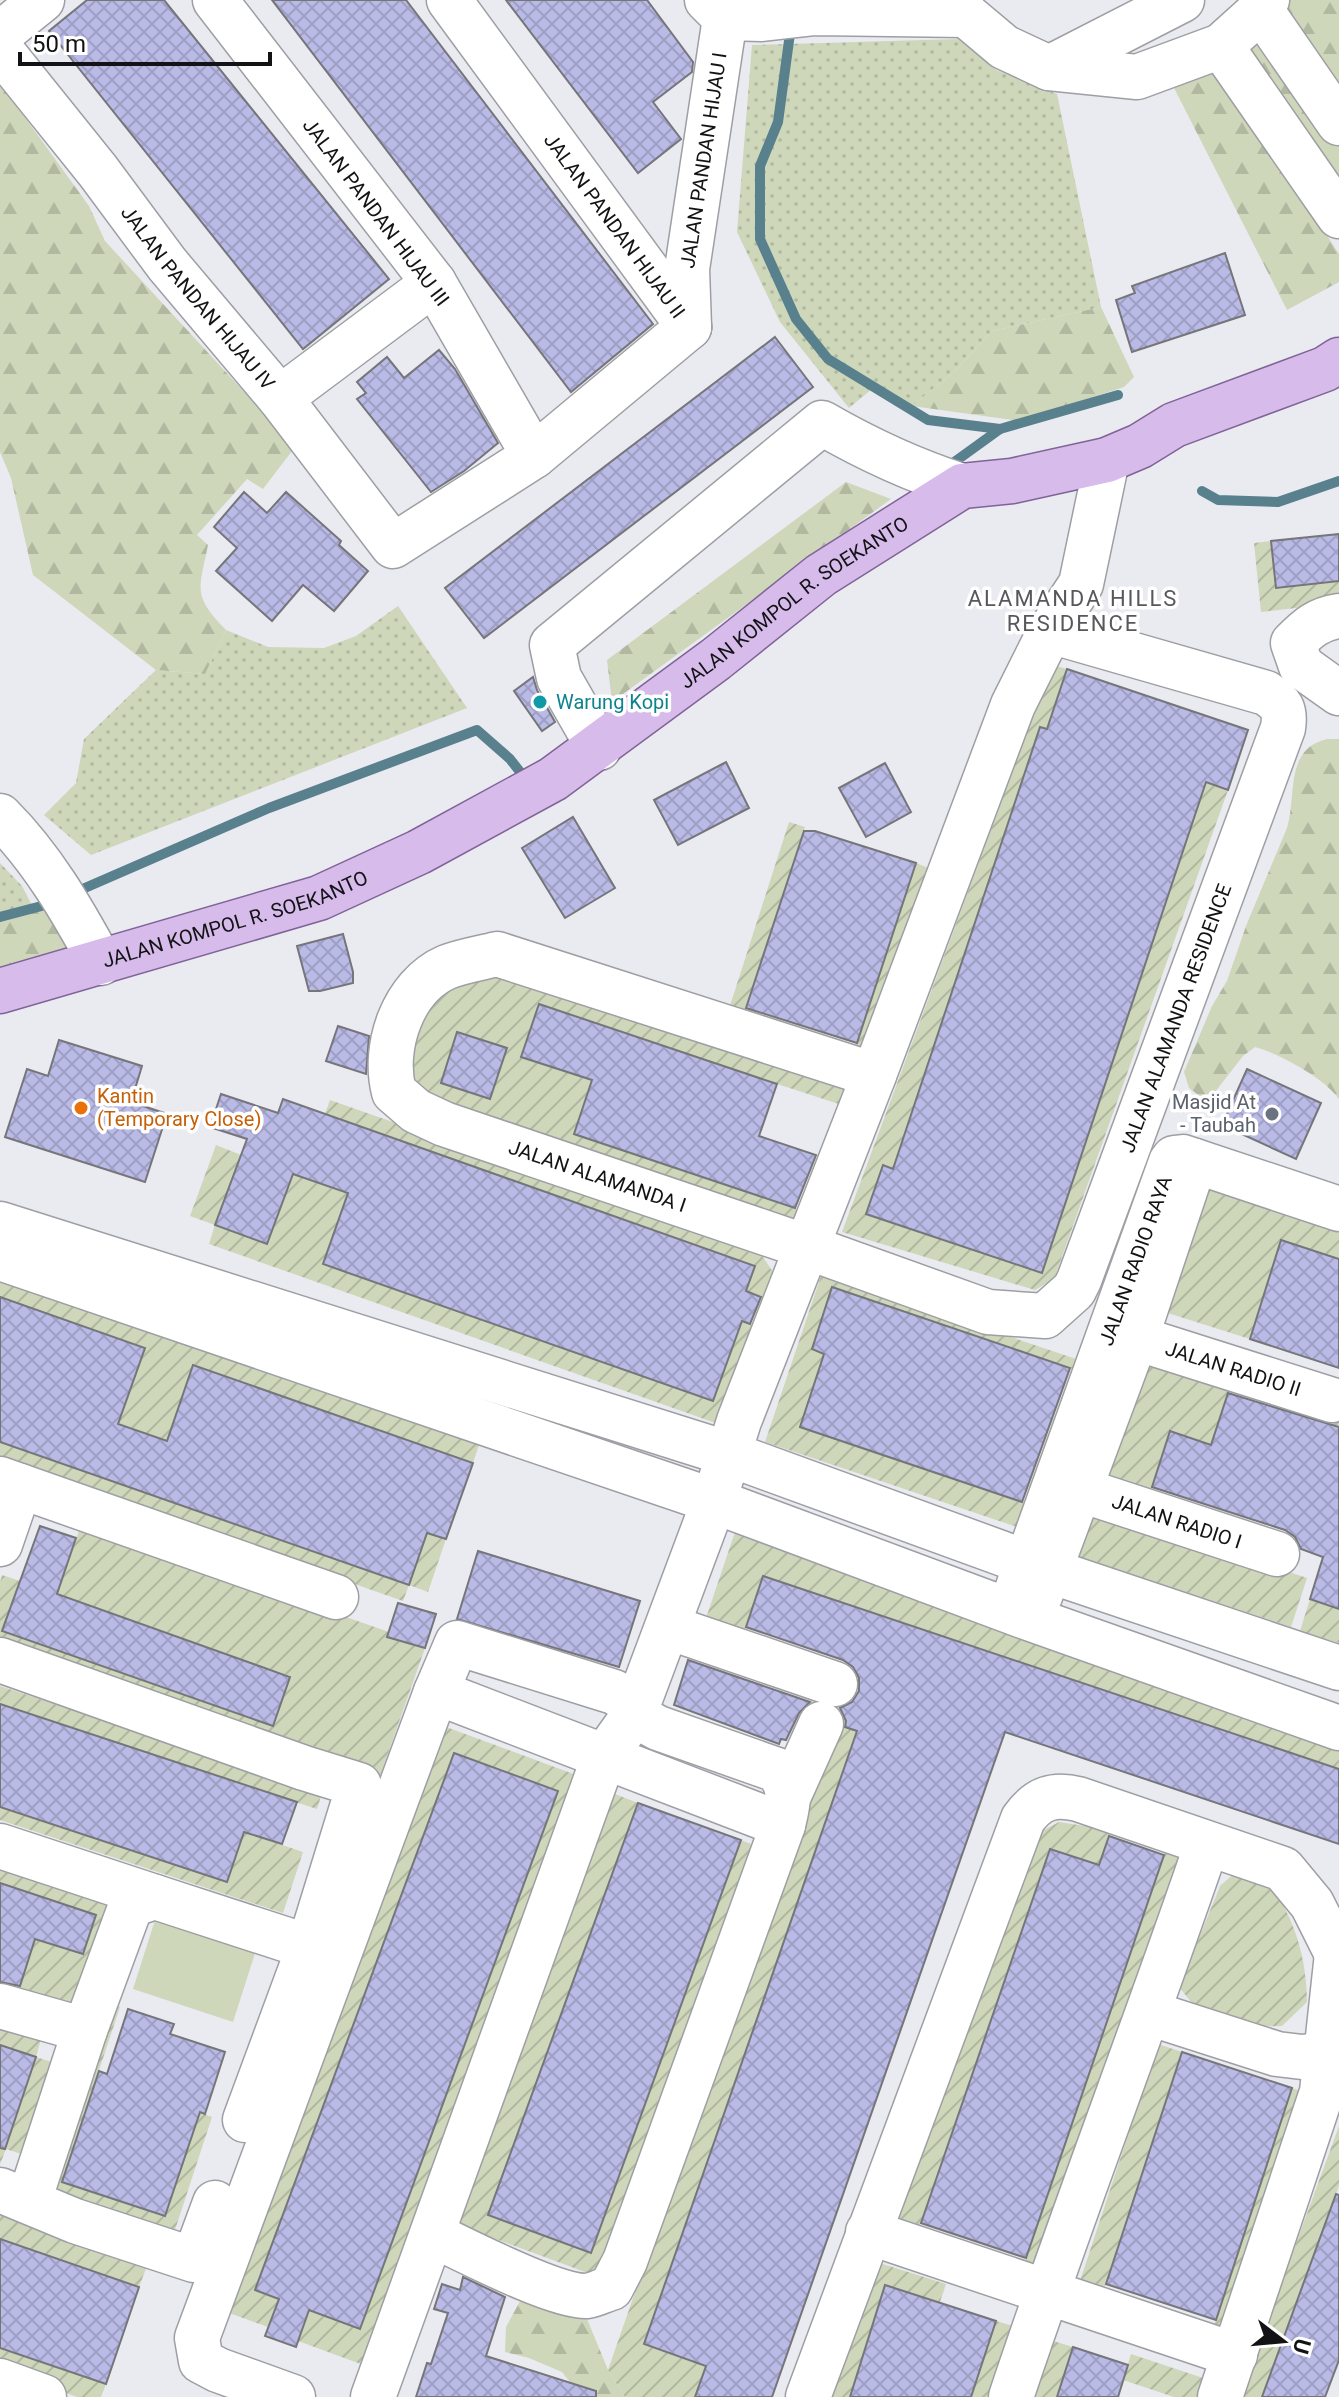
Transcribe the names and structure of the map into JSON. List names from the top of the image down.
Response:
{
  "streets": {
    "main road": ["JALAN KOMPOL R. SOEKANTO"],
    "street": [
      "JALAN PANDAN HIJAU I",
      "JALAN PANDAN HIJAU III",
      "JALAN PANDAN HIJAU II",
      "JALAN PANDAN HIJAU IV",
      "JALAN ALAMANDA RESIDENCE",
      "JALAN ALAMANDA I",
      "JALAN RADIO RAYA",
      "JALAN RADIO II",
      "JALAN RADIO I"
    ]
  },
  "crossings": [
    ["JALAN PANDAN HIJAU I", "JALAN PANDAN HIJAU II"],
    ["JALAN PANDAN HIJAU III", "JALAN PANDAN HIJAU II"],
    ["JALAN PANDAN HIJAU III", "JALAN PANDAN HIJAU IV"],
    ["JALAN PANDAN HIJAU II", "JALAN PANDAN HIJAU IV"],
    ["JALAN ALAMANDA RESIDENCE", "JALAN ALAMANDA I"],
    ["JALAN RADIO RAYA", "JALAN RADIO II"],
    ["JALAN RADIO RAYA", "JALAN RADIO I"]
  ],
  "districts": ["ALAMANDA HILLS RESIDENCE"],
  "places": ["Warung Kopi", "Kantin (Temporary Close)", "Masjid At - Taubah"],
  "scale_bar": "50 m",
  "north": "right"
}
